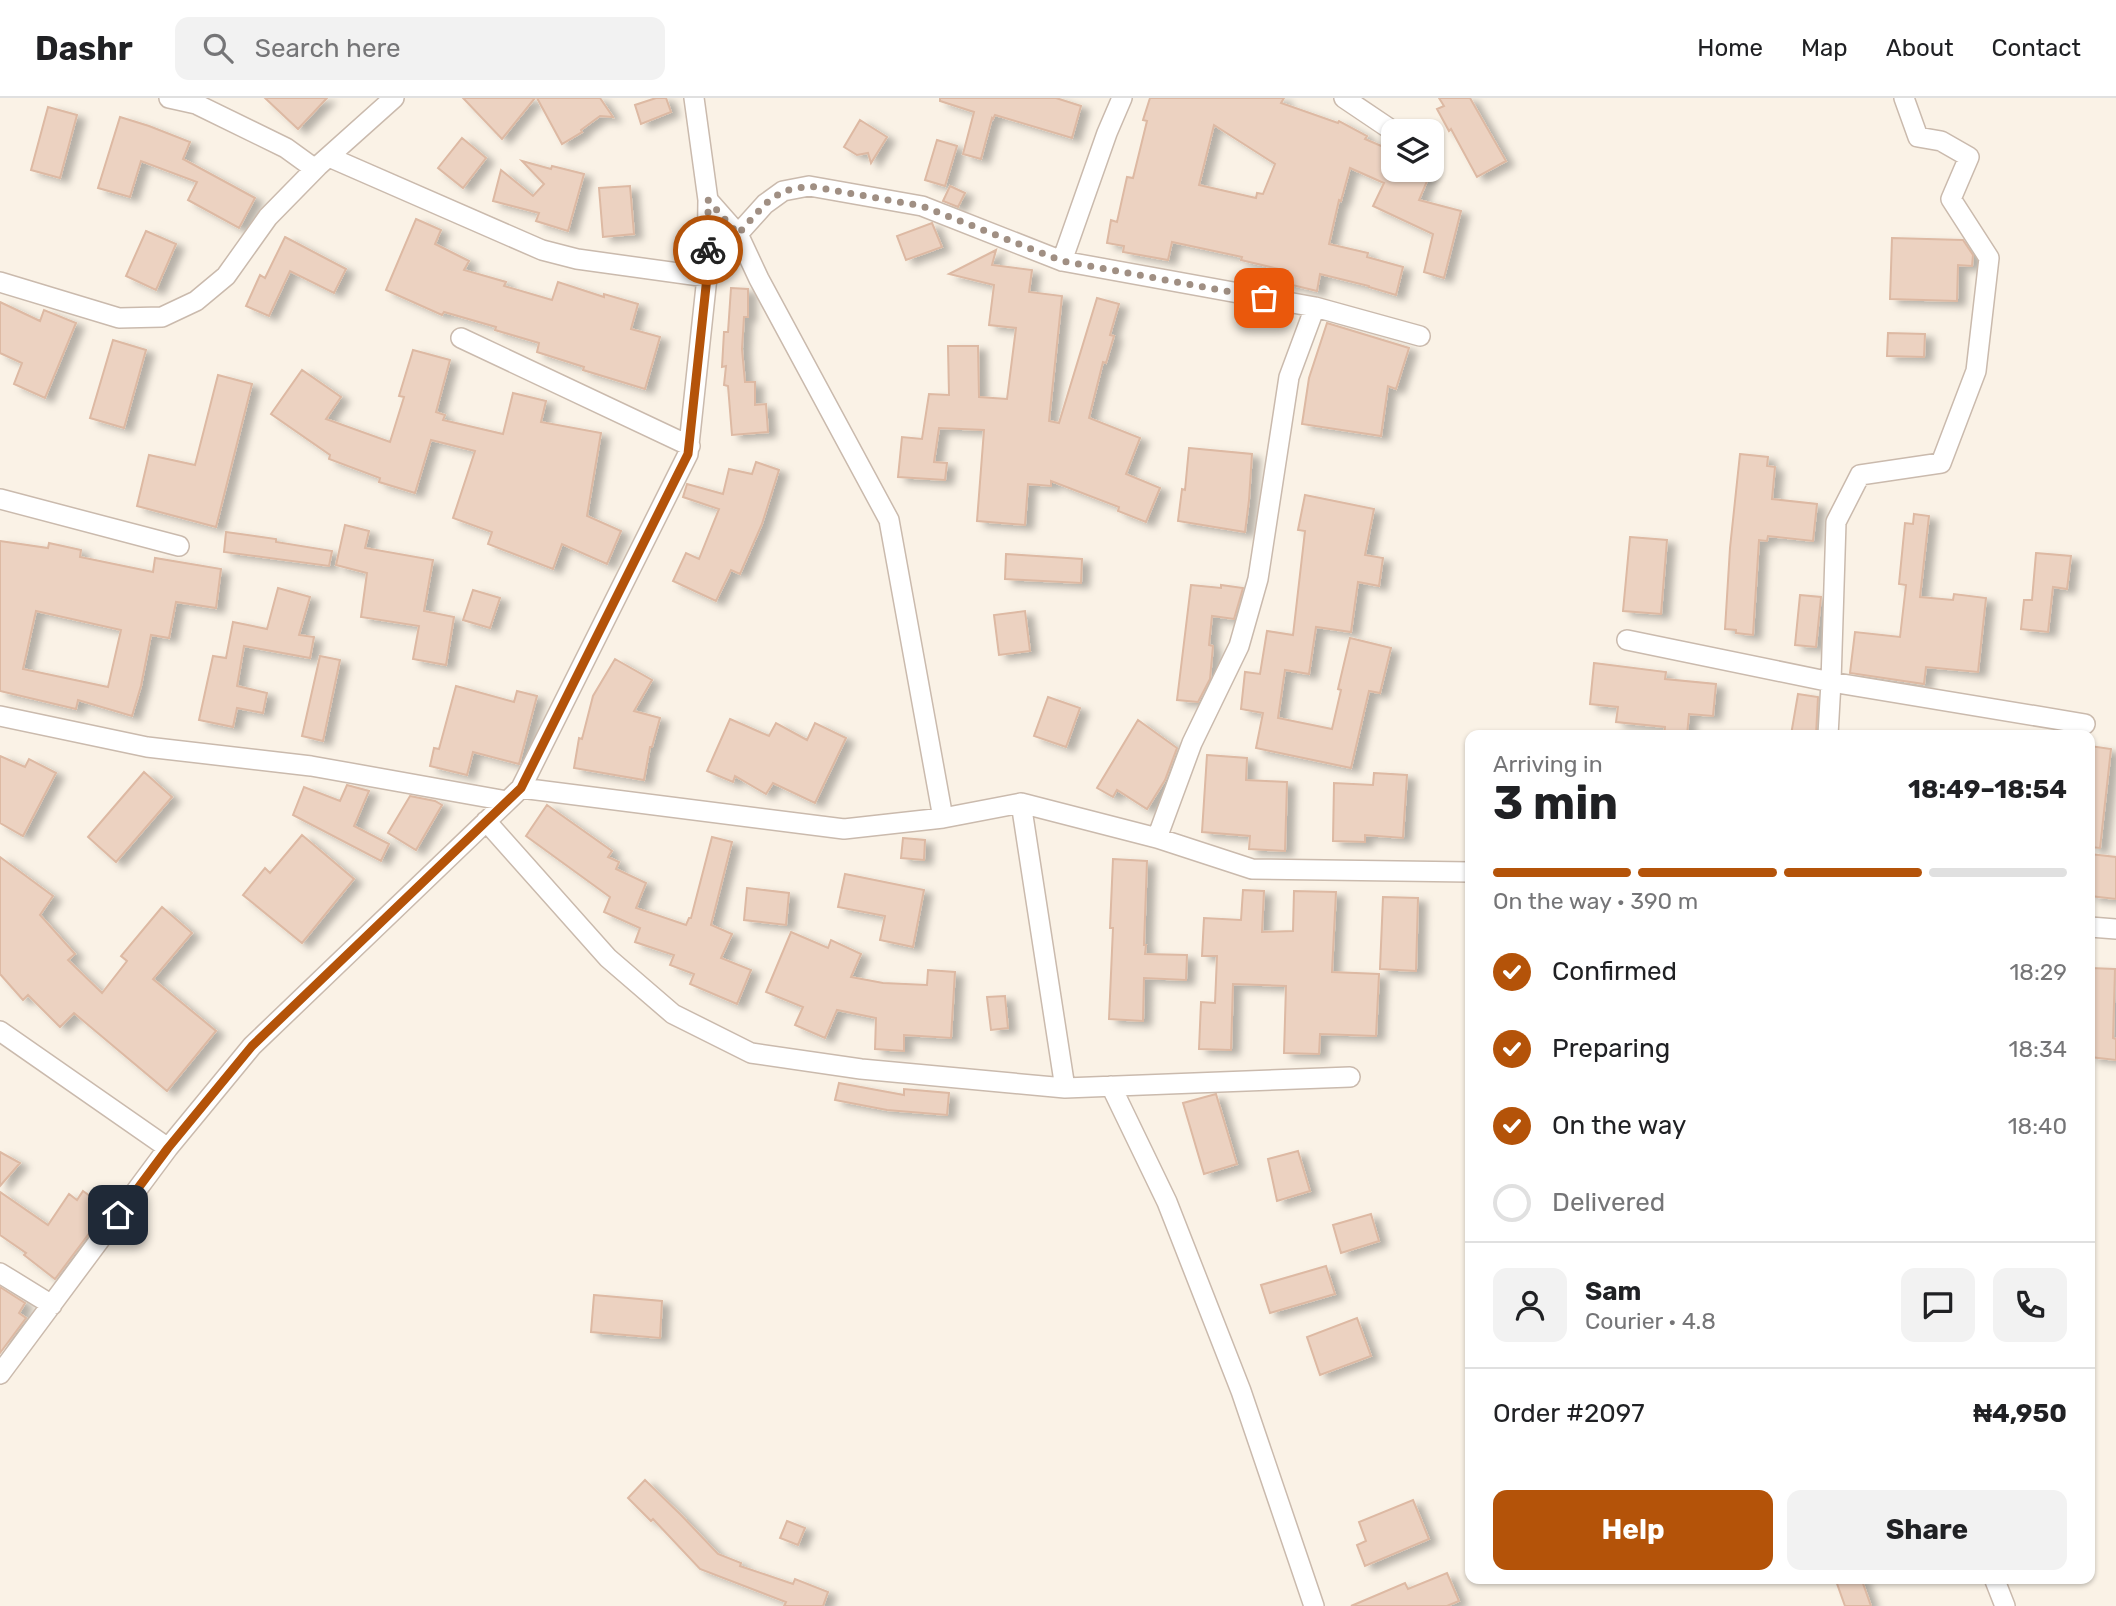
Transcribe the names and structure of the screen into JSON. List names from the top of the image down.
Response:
{
  "page": {
    "header": "Dashr",
    "search": "Search here",
    "nav": [
      "Home",
      "Map",
      "About",
      "Contact"
    ],
    "heading": ["3 min", "Arriving in", "18:49–18:54"],
    "panel": [
      "Sam",
      "Courier · 4.8",
      "Order #2097",
      "₦4,950"
    ],
    "bar": "On the way · 390 m",
    "list": [
      ["Confirmed", "18:29"],
      ["Preparing", "18:34"],
      ["On the way", "18:40"],
      "Delivered"
    ],
    "buttons": ["Help", "Share"]
  }
}
